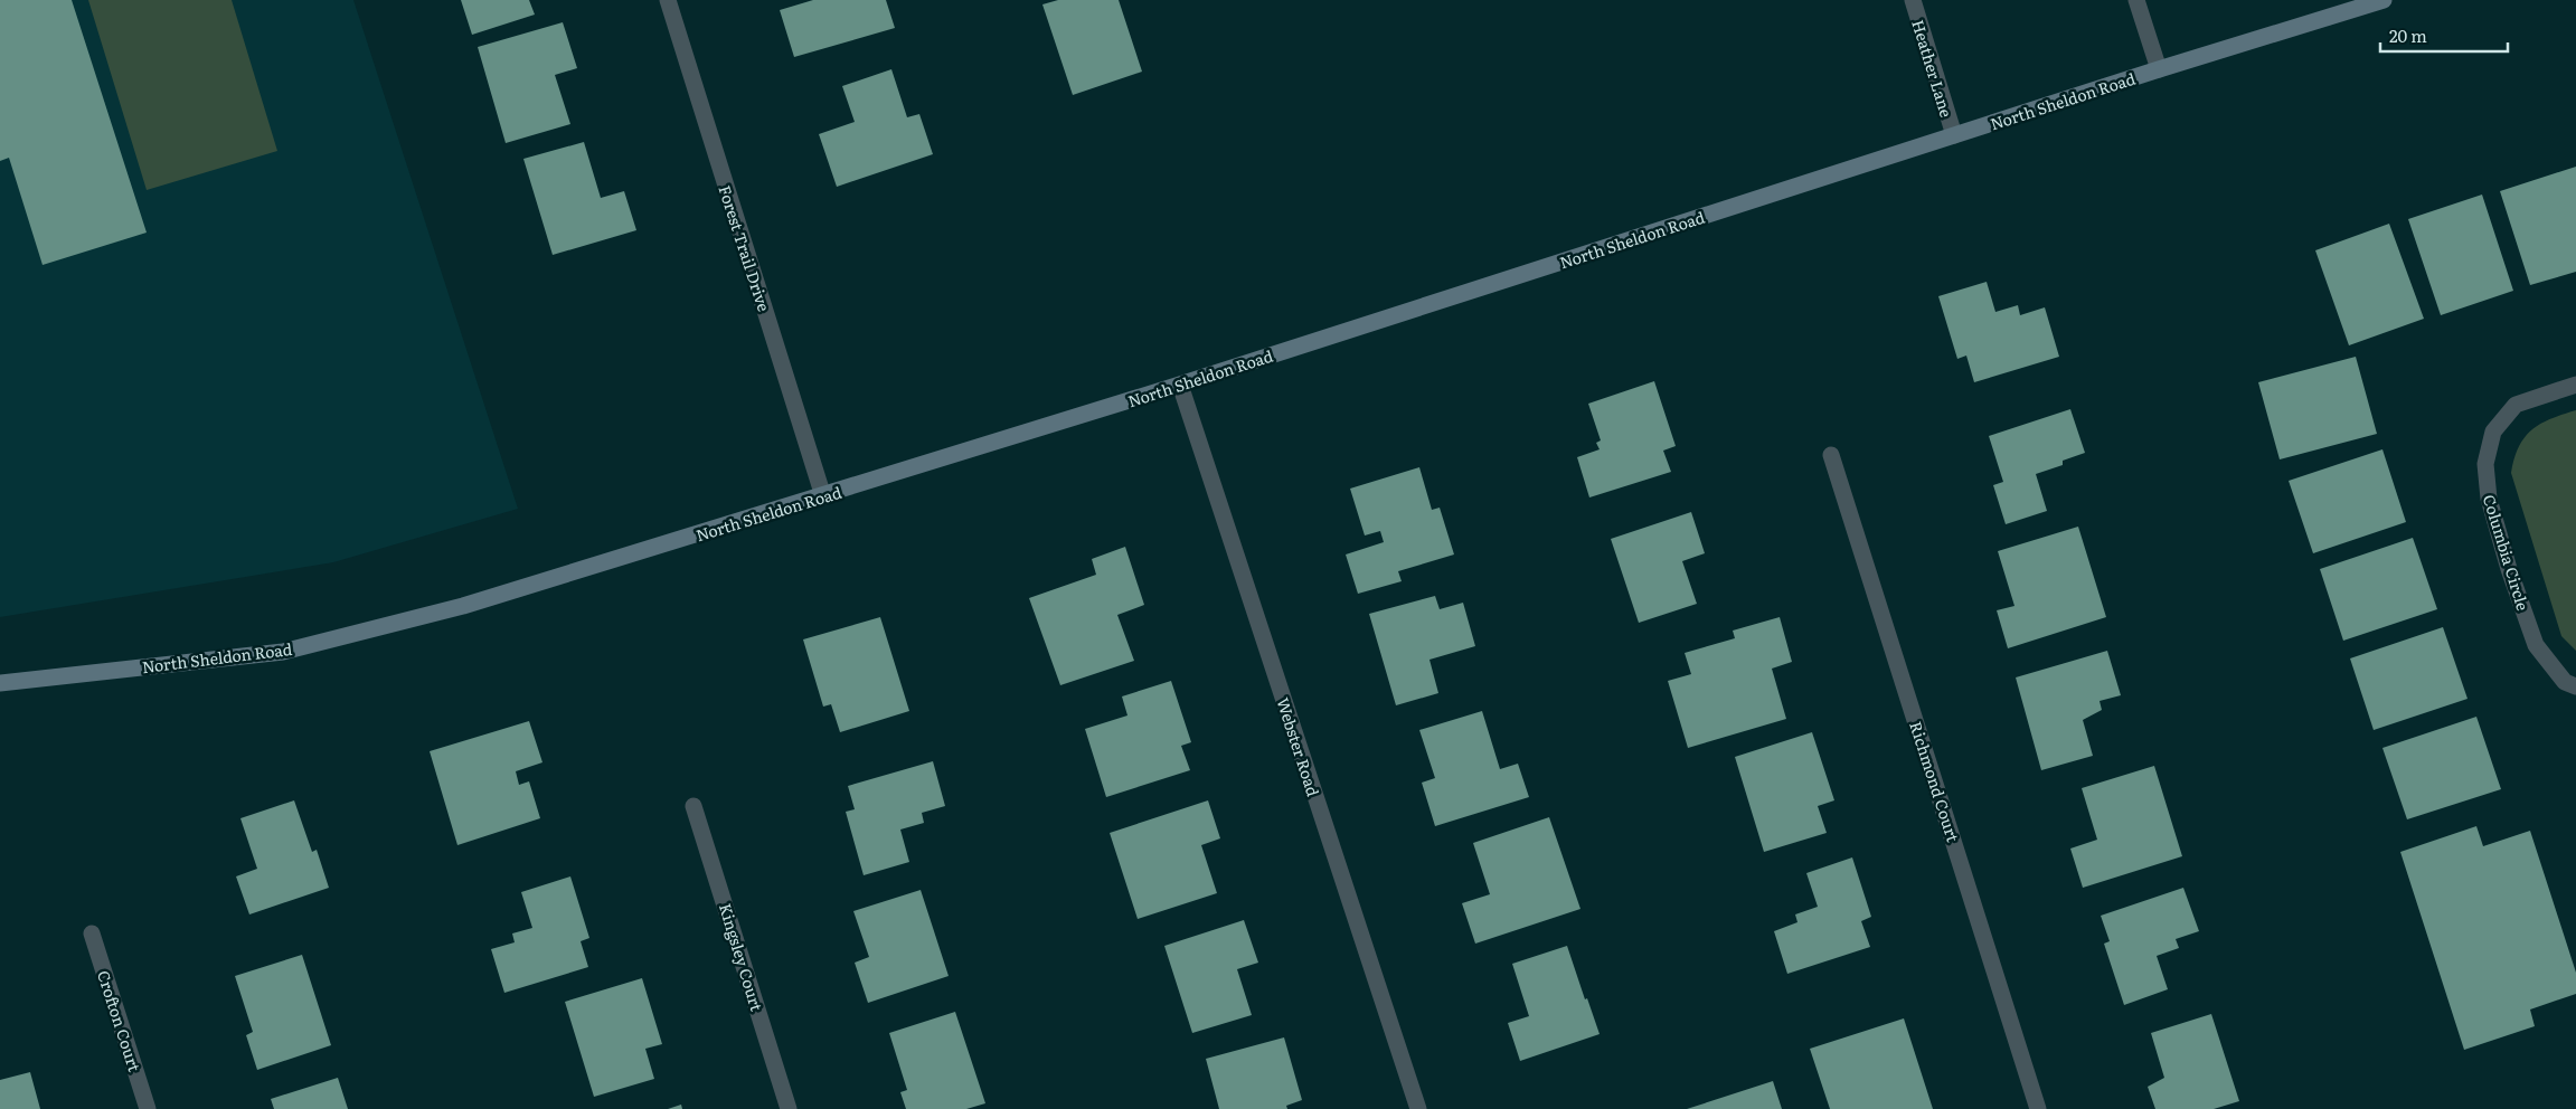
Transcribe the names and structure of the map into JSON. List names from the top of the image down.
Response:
{
  "streets": {
    "main road": ["North Sheldon Road"],
    "street": [
      "Heather Lane",
      "Forest Trail Drive",
      "Columbia Circle",
      "Webster Road",
      "Richmond Court",
      "Kingsley Court",
      "Crofton Court"
    ]
  },
  "crossings": [
    ["Heather Lane", "North Sheldon Road"],
    ["North Sheldon Road", "Forest Trail Drive"],
    ["North Sheldon Road", "Webster Road"]
  ],
  "scale_bar": "20 m"
}
